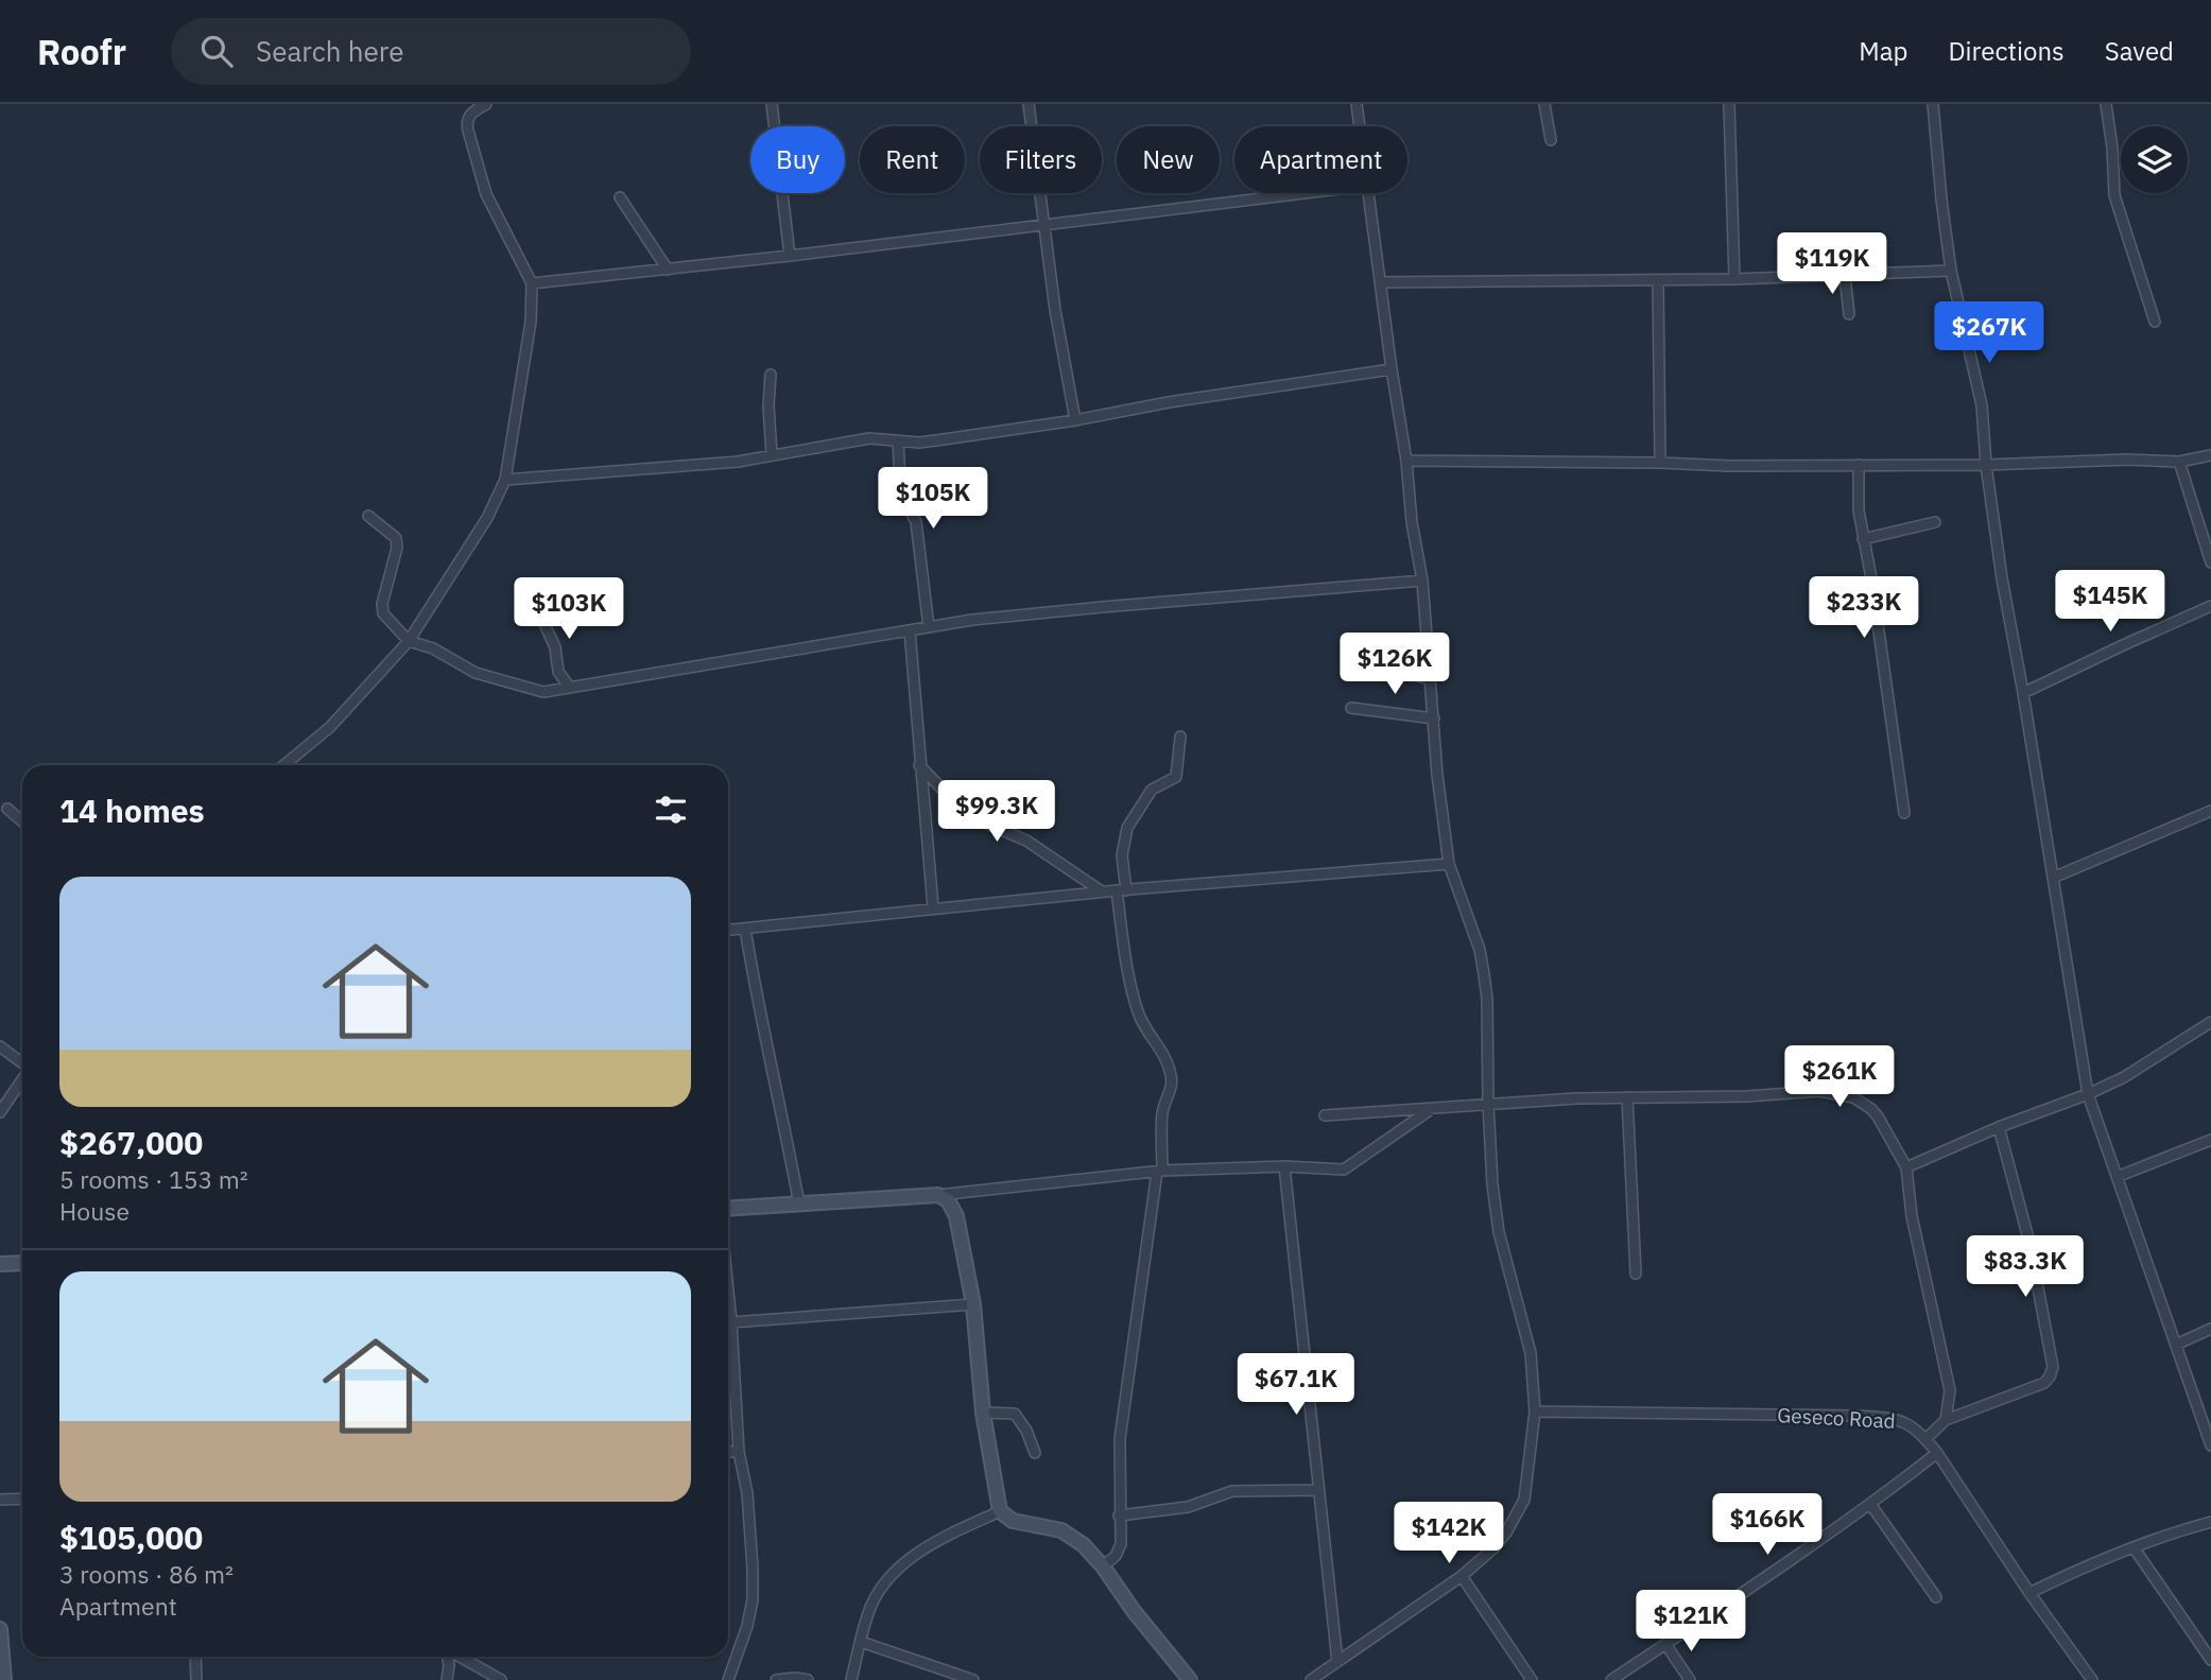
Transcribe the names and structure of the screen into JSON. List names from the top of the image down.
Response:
{
  "streets": {
    "street": ["Geseco Road"]
  },
  "page": {
    "header": "Roofr",
    "search": "Search here",
    "nav": ["Map", "Directions", "Saved"],
    "chip": [
      "Buy",
      "Rent",
      "Filters",
      "New",
      "Apartment"
    ],
    "price": [
      "$119K",
      "$267K",
      "$105K",
      "$145K",
      "$233K",
      "$103K",
      "$126K",
      "$99.3K",
      "$261K",
      "$83.3K",
      "$67.1K",
      "$166K",
      "$142K",
      "$121K"
    ],
    "heading": "14 homes",
    "list": [
      {
        "name": "$267,000",
        "note": "5 rooms · 153 m² · House"
      },
      {
        "name": "$105,000",
        "note": "3 rooms · 86 m² · Apartment"
      }
    ]
  }
}
